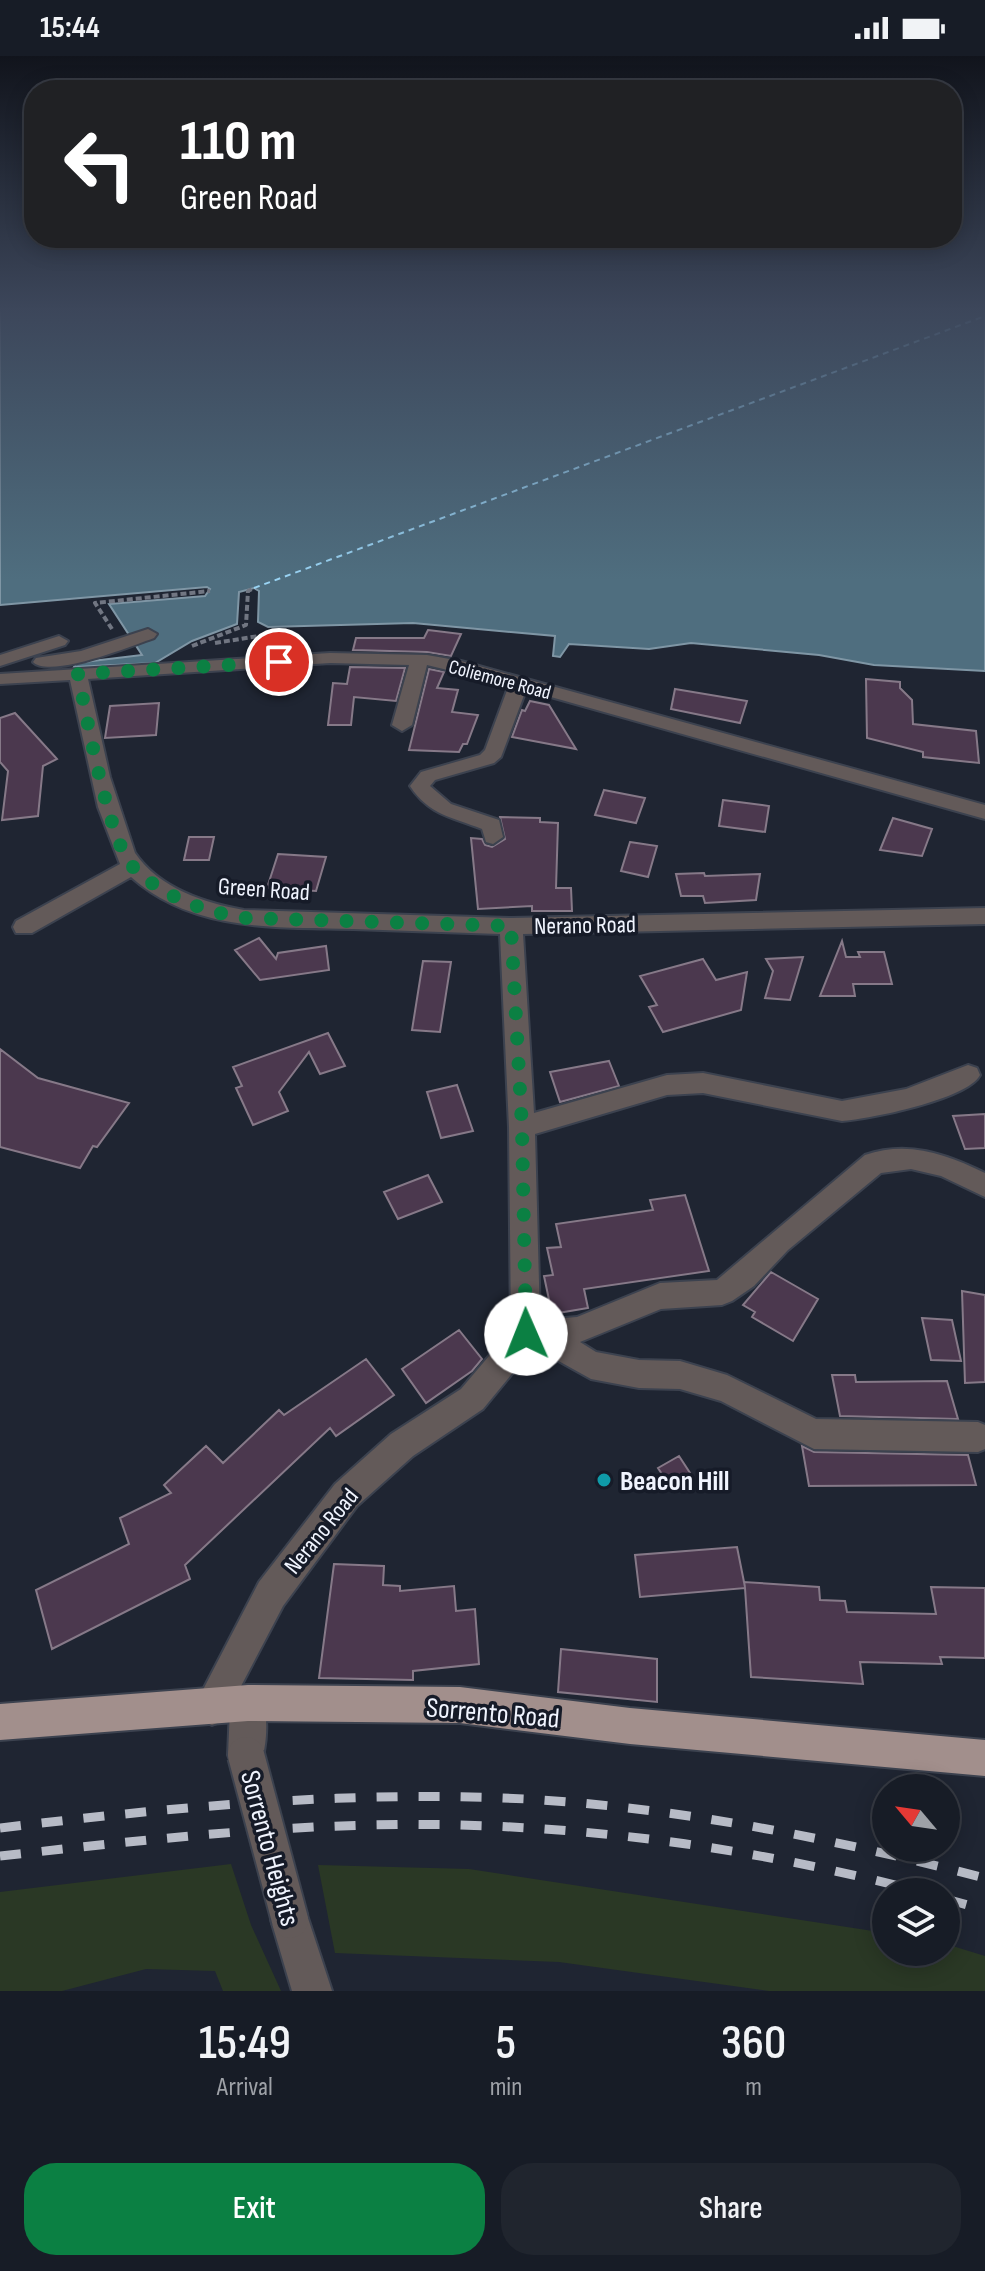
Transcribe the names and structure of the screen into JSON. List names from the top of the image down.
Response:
{
  "streets": {
    "main road": ["Sorrento Road"],
    "street": [
      "Coliemore Road",
      "Green Road",
      "Nerano Road",
      "Sorrento Heights"
    ]
  },
  "crossings": [
    ["Green Road", "Nerano Road"],
    ["Nerano Road", "Sorrento Road"],
    ["Sorrento Road", "Sorrento Heights"]
  ],
  "places": ["Beacon Hill"],
  "north": "top left",
  "page": {
    "status": "15:44",
    "turn": ["110 m", "Green Road"],
    "eta": [
      "15:49",
      "Arrival",
      "5",
      "min",
      "360",
      "m"
    ],
    "buttons": ["Exit", "Share"]
  }
}
